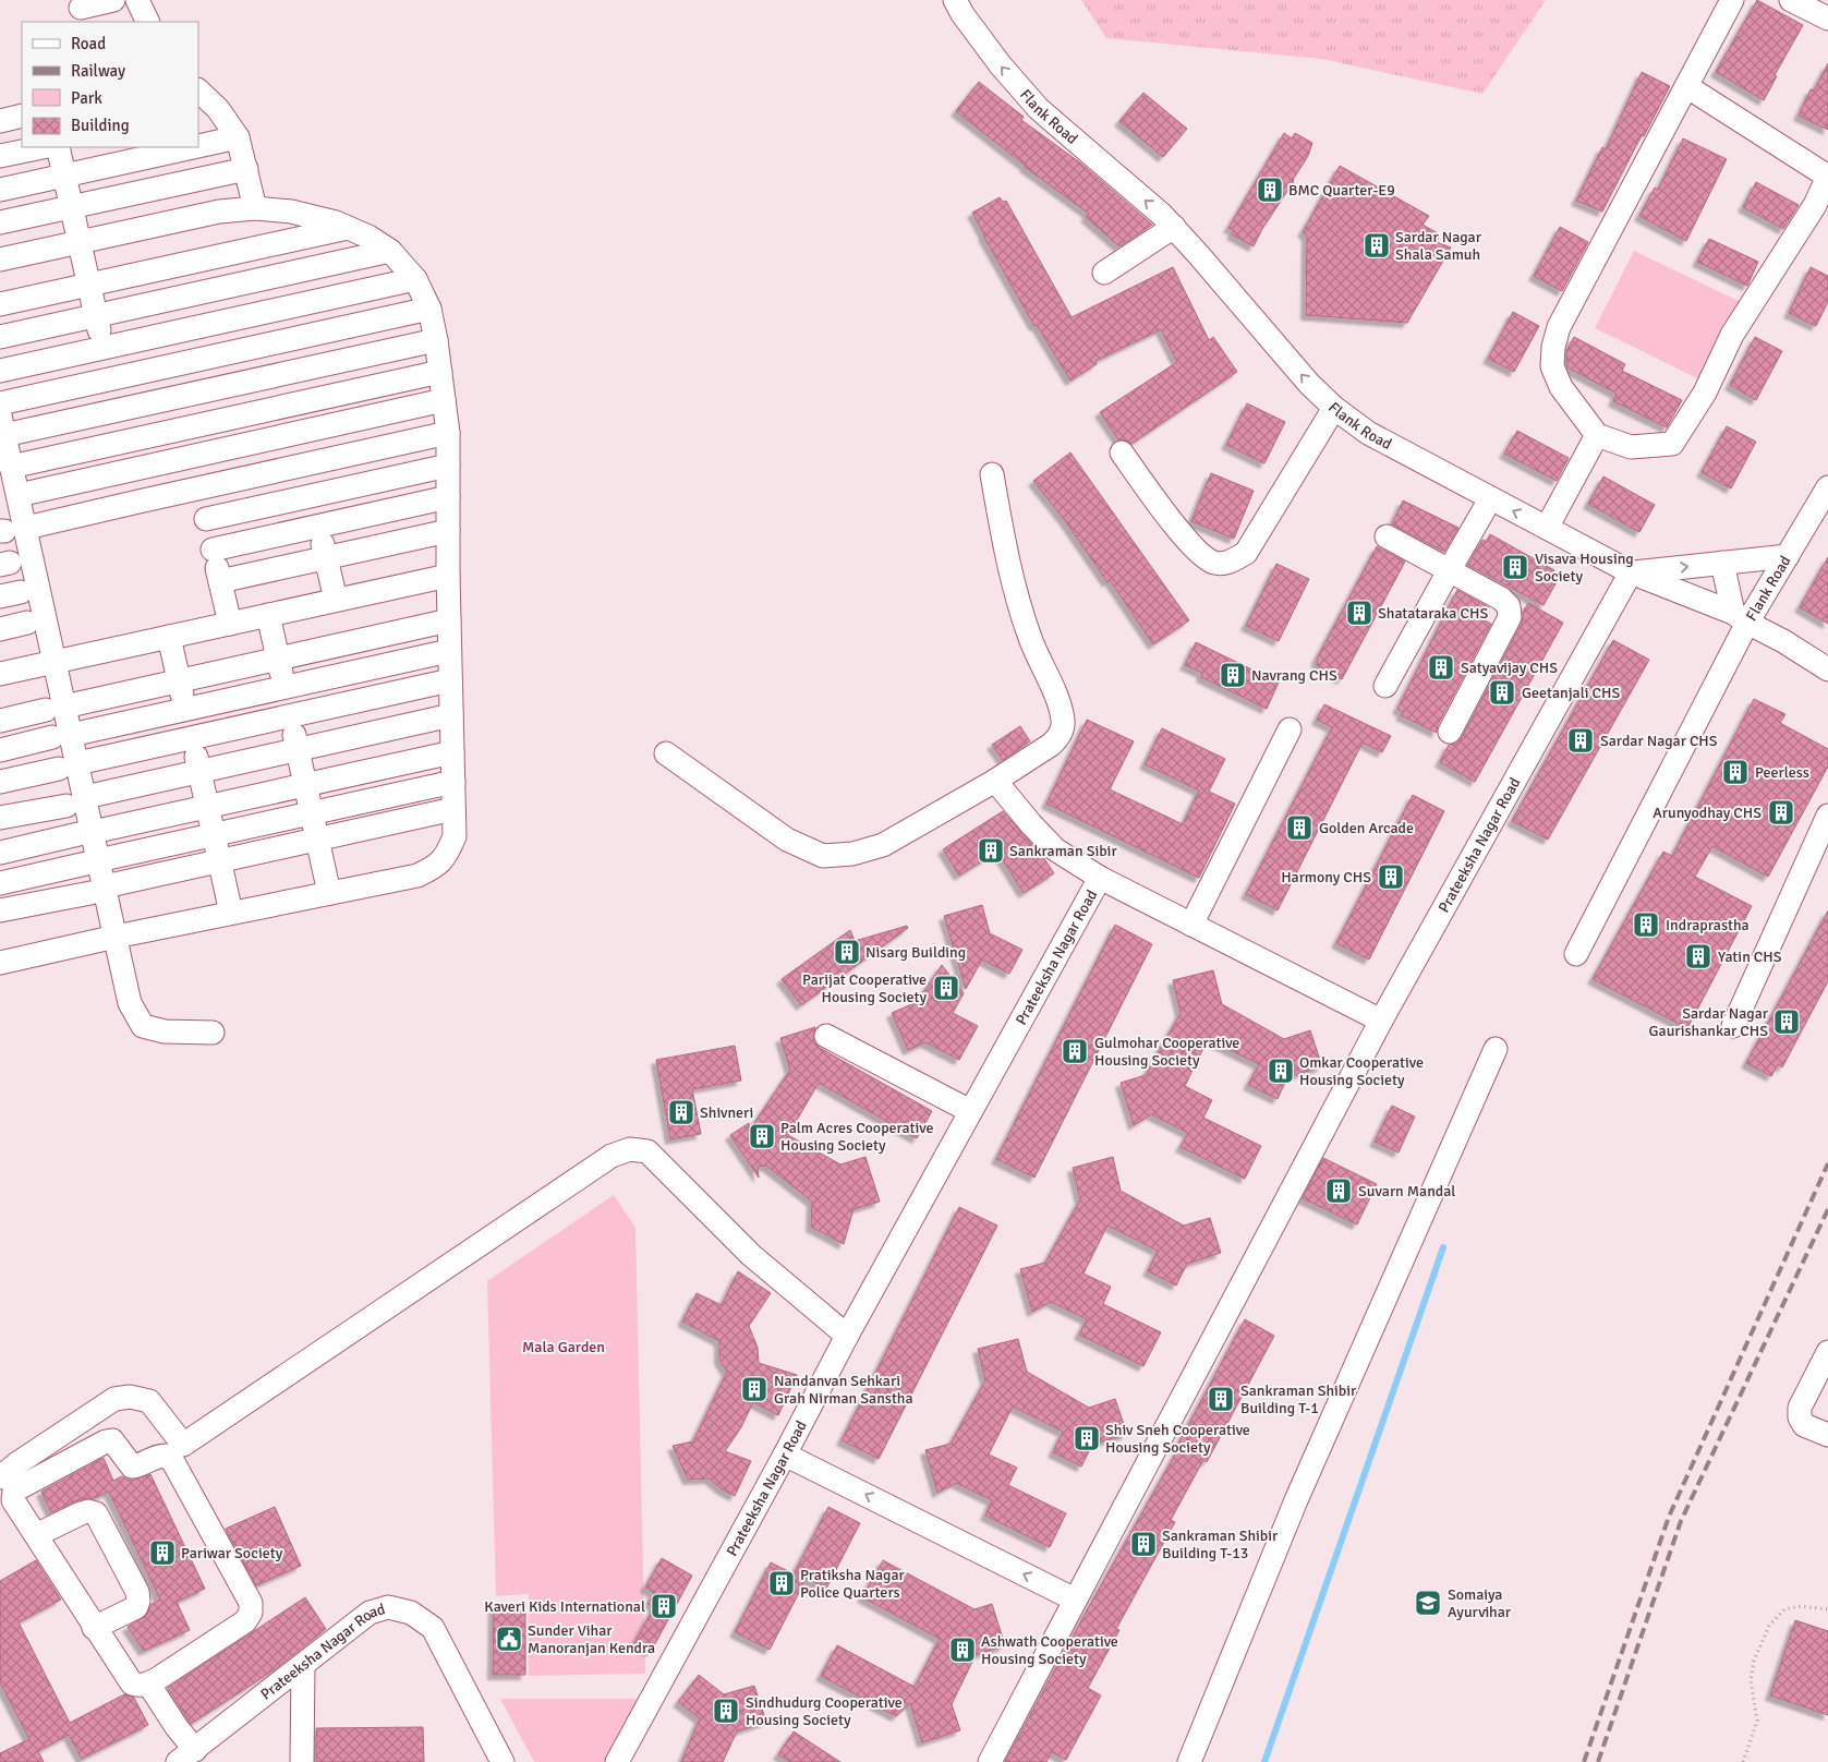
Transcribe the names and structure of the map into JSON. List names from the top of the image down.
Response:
{
  "streets": {
    "street": ["Flank Road", "Prateeksha Nagar Road"]
  },
  "crossings": [
    ["Flank Road", "Prateeksha Nagar Road"]
  ],
  "one_way": ["Flank Road"],
  "parks": ["Mala Garden"],
  "places": {
    "building": [
      "BMC Quarter-E9",
      "Sardar Nagar Shala Samuh",
      "Visava Housing Society",
      "Shatataraka CHS",
      "Satyavijay CHS",
      "Navrang CHS",
      "Geetanjali CHS",
      "Sardar Nagar CHS",
      "Peerless",
      "Arunyodhay CHS",
      "Golden Arcade",
      "Sankraman Sibir",
      "Harmony CHS",
      "Indraprastha",
      "Nisarg Building",
      "Yatin CHS",
      "Parijat Cooperative Housing Society",
      "Sardar Nagar Gaurishankar CHS",
      "Gulmohar Cooperative Housing Society",
      "Omkar Cooperative Housing Society",
      "Shivneri",
      "Palm Acres Cooperative Housing Society",
      "Suvarn Mandal",
      "Nandanvan Sehkari Grah Nirman Sanstha",
      "Sankraman Shibir Building T-1",
      "Shiv Sneh Cooperative Housing Society",
      "Sankraman Shibir Building T-13",
      "Pariwar Society",
      "Pratiksha Nagar Police Quarters",
      "Kaveri Kids International",
      "Ashwath Cooperative Housing Society",
      "Sindhudurg Cooperative Housing Society"
    ],
    "school or university": ["Somaiya Ayurvihar"],
    "public building": ["Sunder Vihar Manoranjan Kendra"]
  },
  "legend": [
    "Road",
    "Railway",
    "Park",
    "Building"
  ]
}
